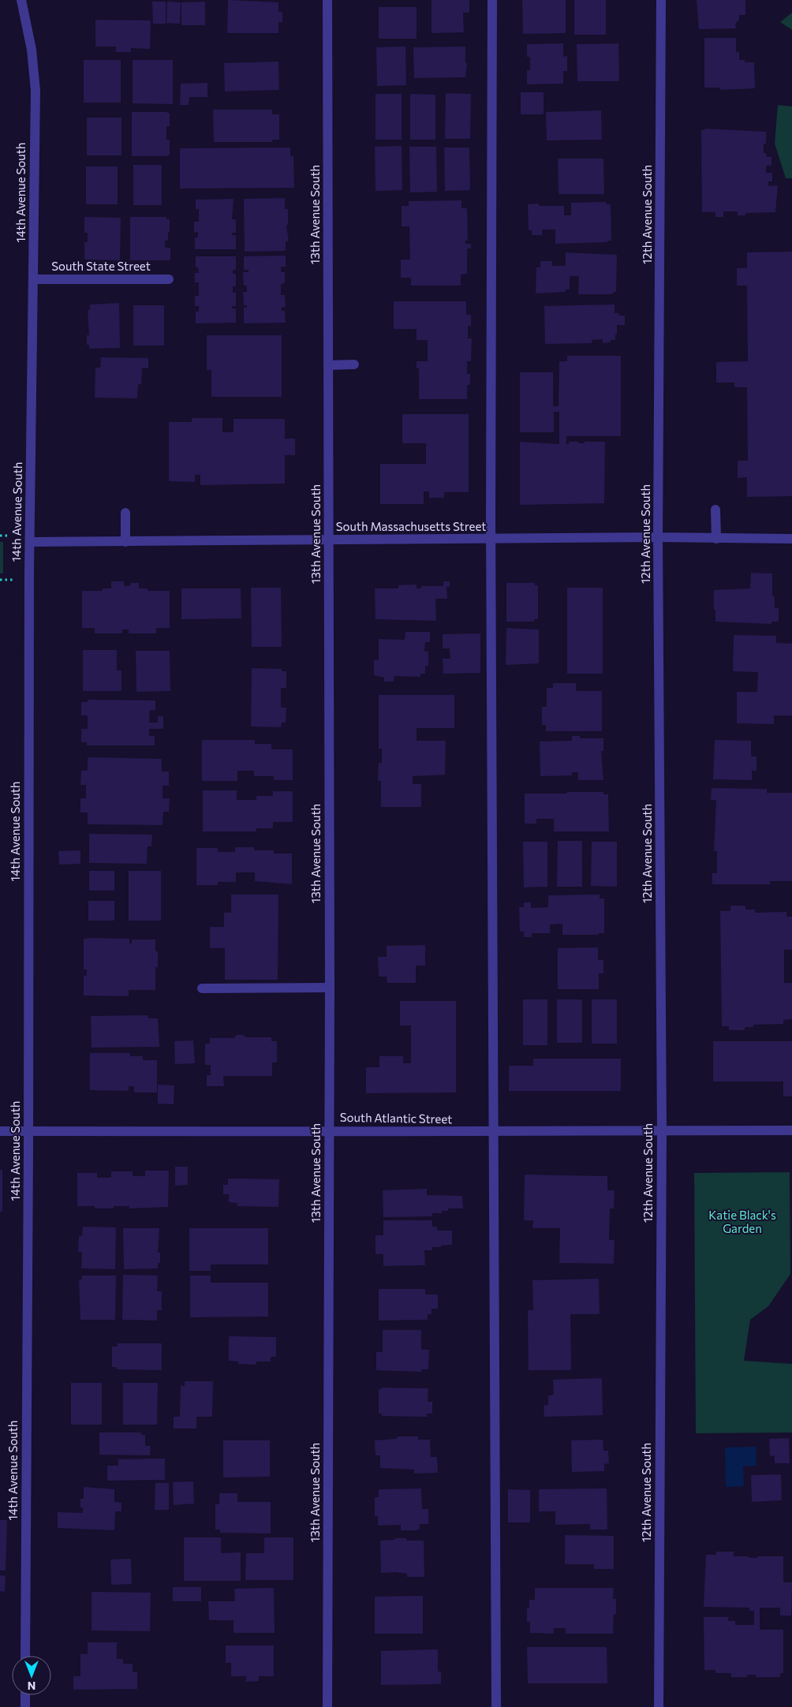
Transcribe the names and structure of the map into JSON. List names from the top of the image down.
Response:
{
  "streets": {
    "street": [
      "14th Avenue South",
      "13th Avenue South",
      "12th Avenue South",
      "South State Street",
      "South Massachusetts Street",
      "South Atlantic Street"
    ]
  },
  "crossings": [
    ["14th Avenue South", "South State Street"],
    ["14th Avenue South", "South Massachusetts Street"],
    ["14th Avenue South", "South Atlantic Street"],
    ["13th Avenue South", "South Massachusetts Street"],
    ["13th Avenue South", "South Atlantic Street"],
    ["12th Avenue South", "South Massachusetts Street"],
    ["12th Avenue South", "South Atlantic Street"]
  ],
  "parks": ["Katie Black's Garden"],
  "north": "bottom"
}
